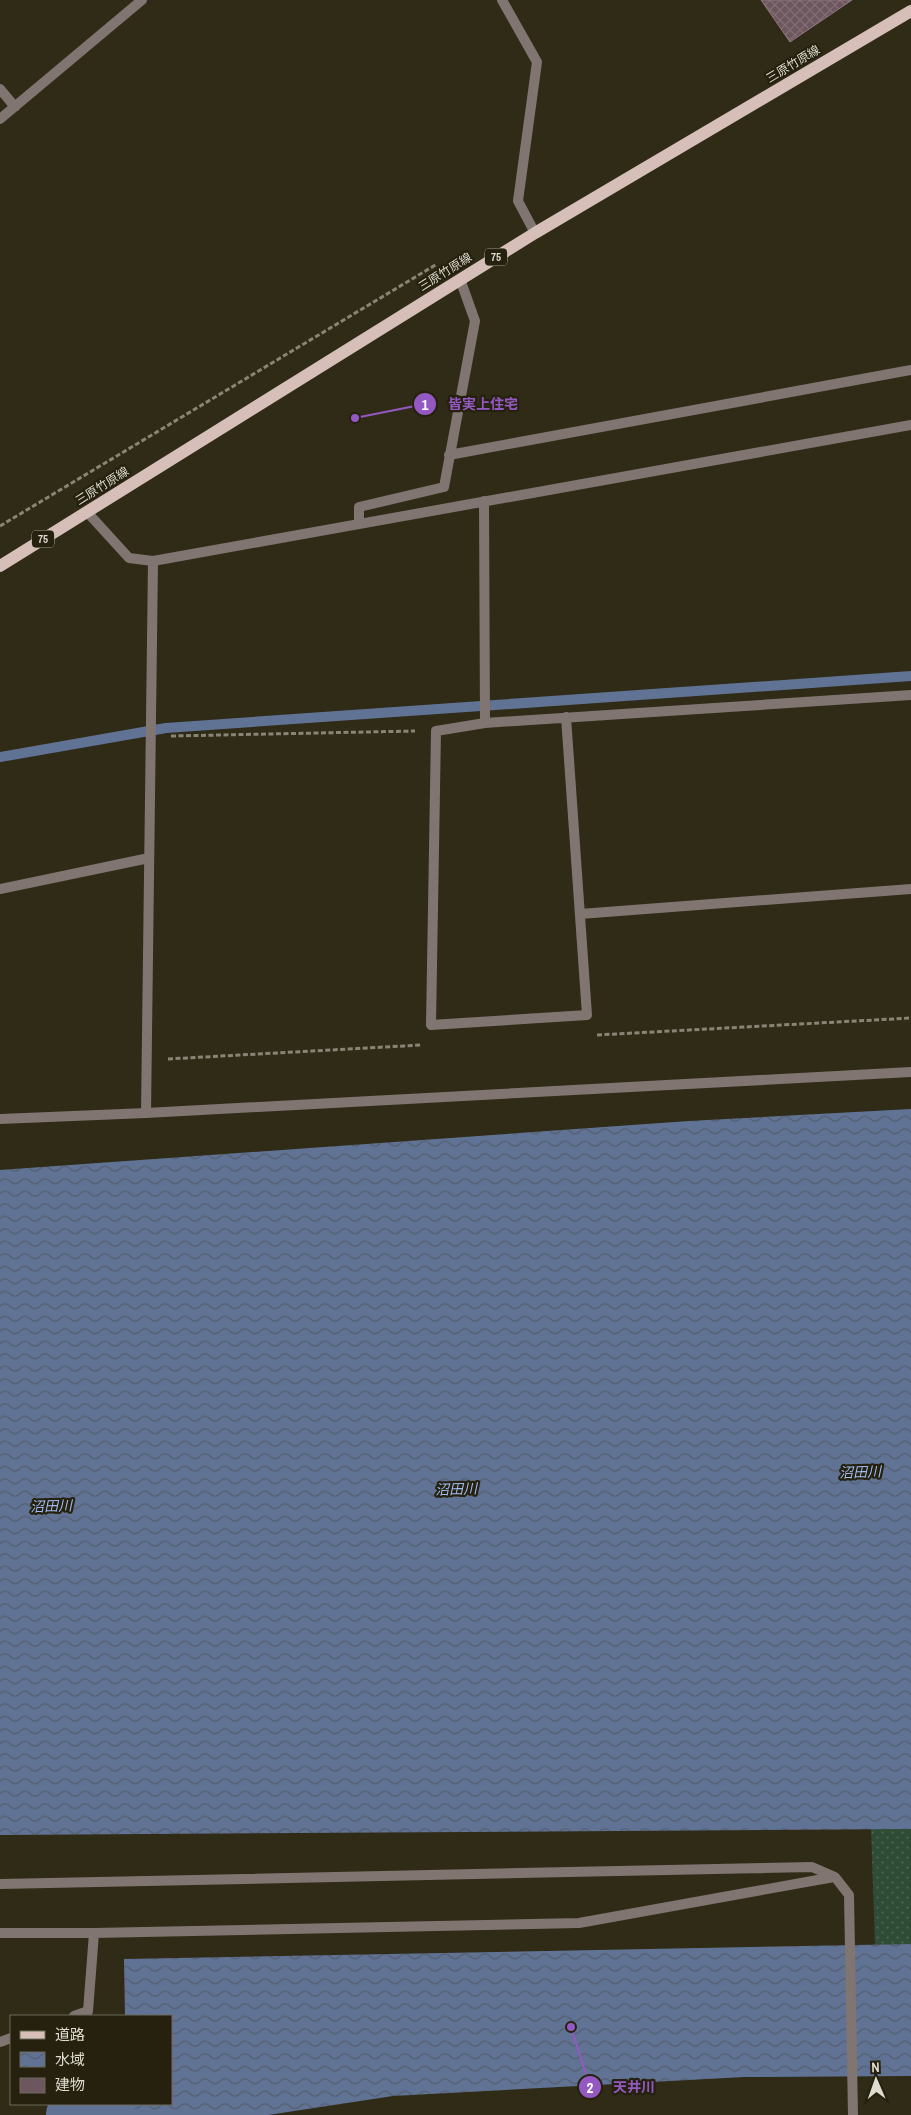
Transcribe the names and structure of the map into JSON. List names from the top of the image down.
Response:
{
  "streets": {
    "main road": ["三原竹原線", "75"]
  },
  "water": ["沼田川"],
  "places": ["皆実上住宅", "天井川"],
  "legend": ["道路", "水域", "建物"],
  "north": "top"
}
